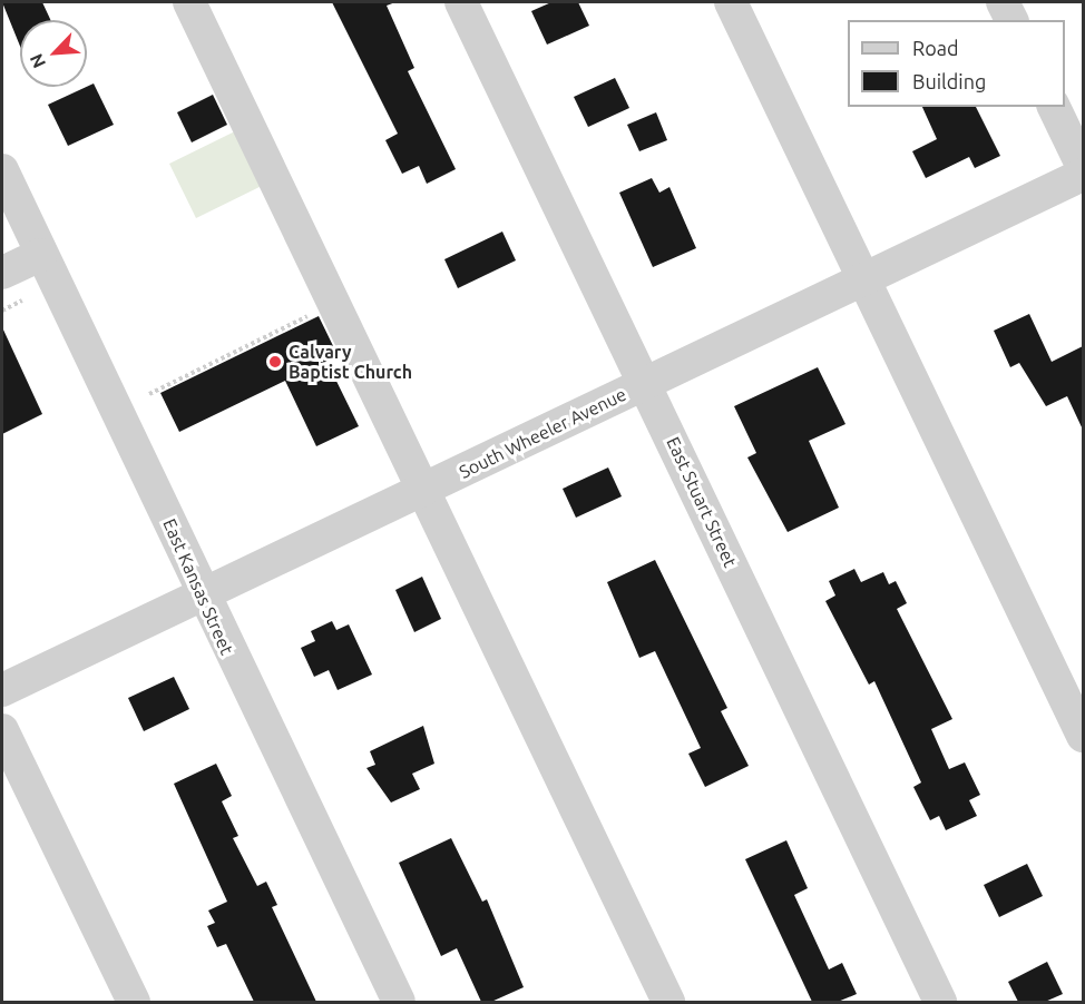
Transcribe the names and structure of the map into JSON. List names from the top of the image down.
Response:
{
  "streets": {
    "street": ["South Wheeler Avenue", "East Stuart Street", "East Kansas Street"]
  },
  "crossings": [
    ["South Wheeler Avenue", "East Stuart Street"],
    ["South Wheeler Avenue", "East Kansas Street"]
  ],
  "places": ["Calvary Baptist Church"],
  "legend": ["Road", "Building"],
  "north": "bottom left"
}
